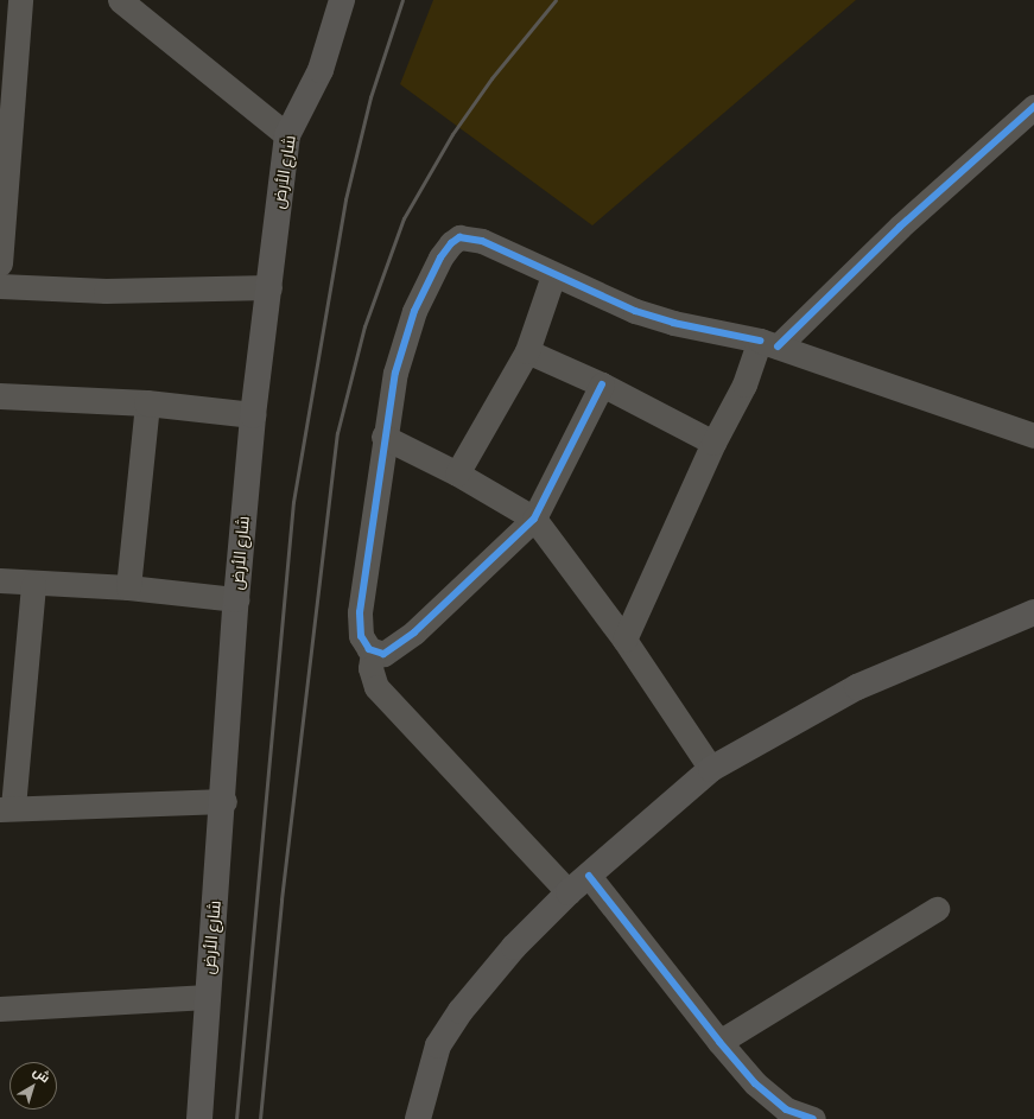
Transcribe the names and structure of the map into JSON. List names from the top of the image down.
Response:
{
  "streets": {
    "main road": ["شارع الأرض"]
  },
  "north": "top right"
}
